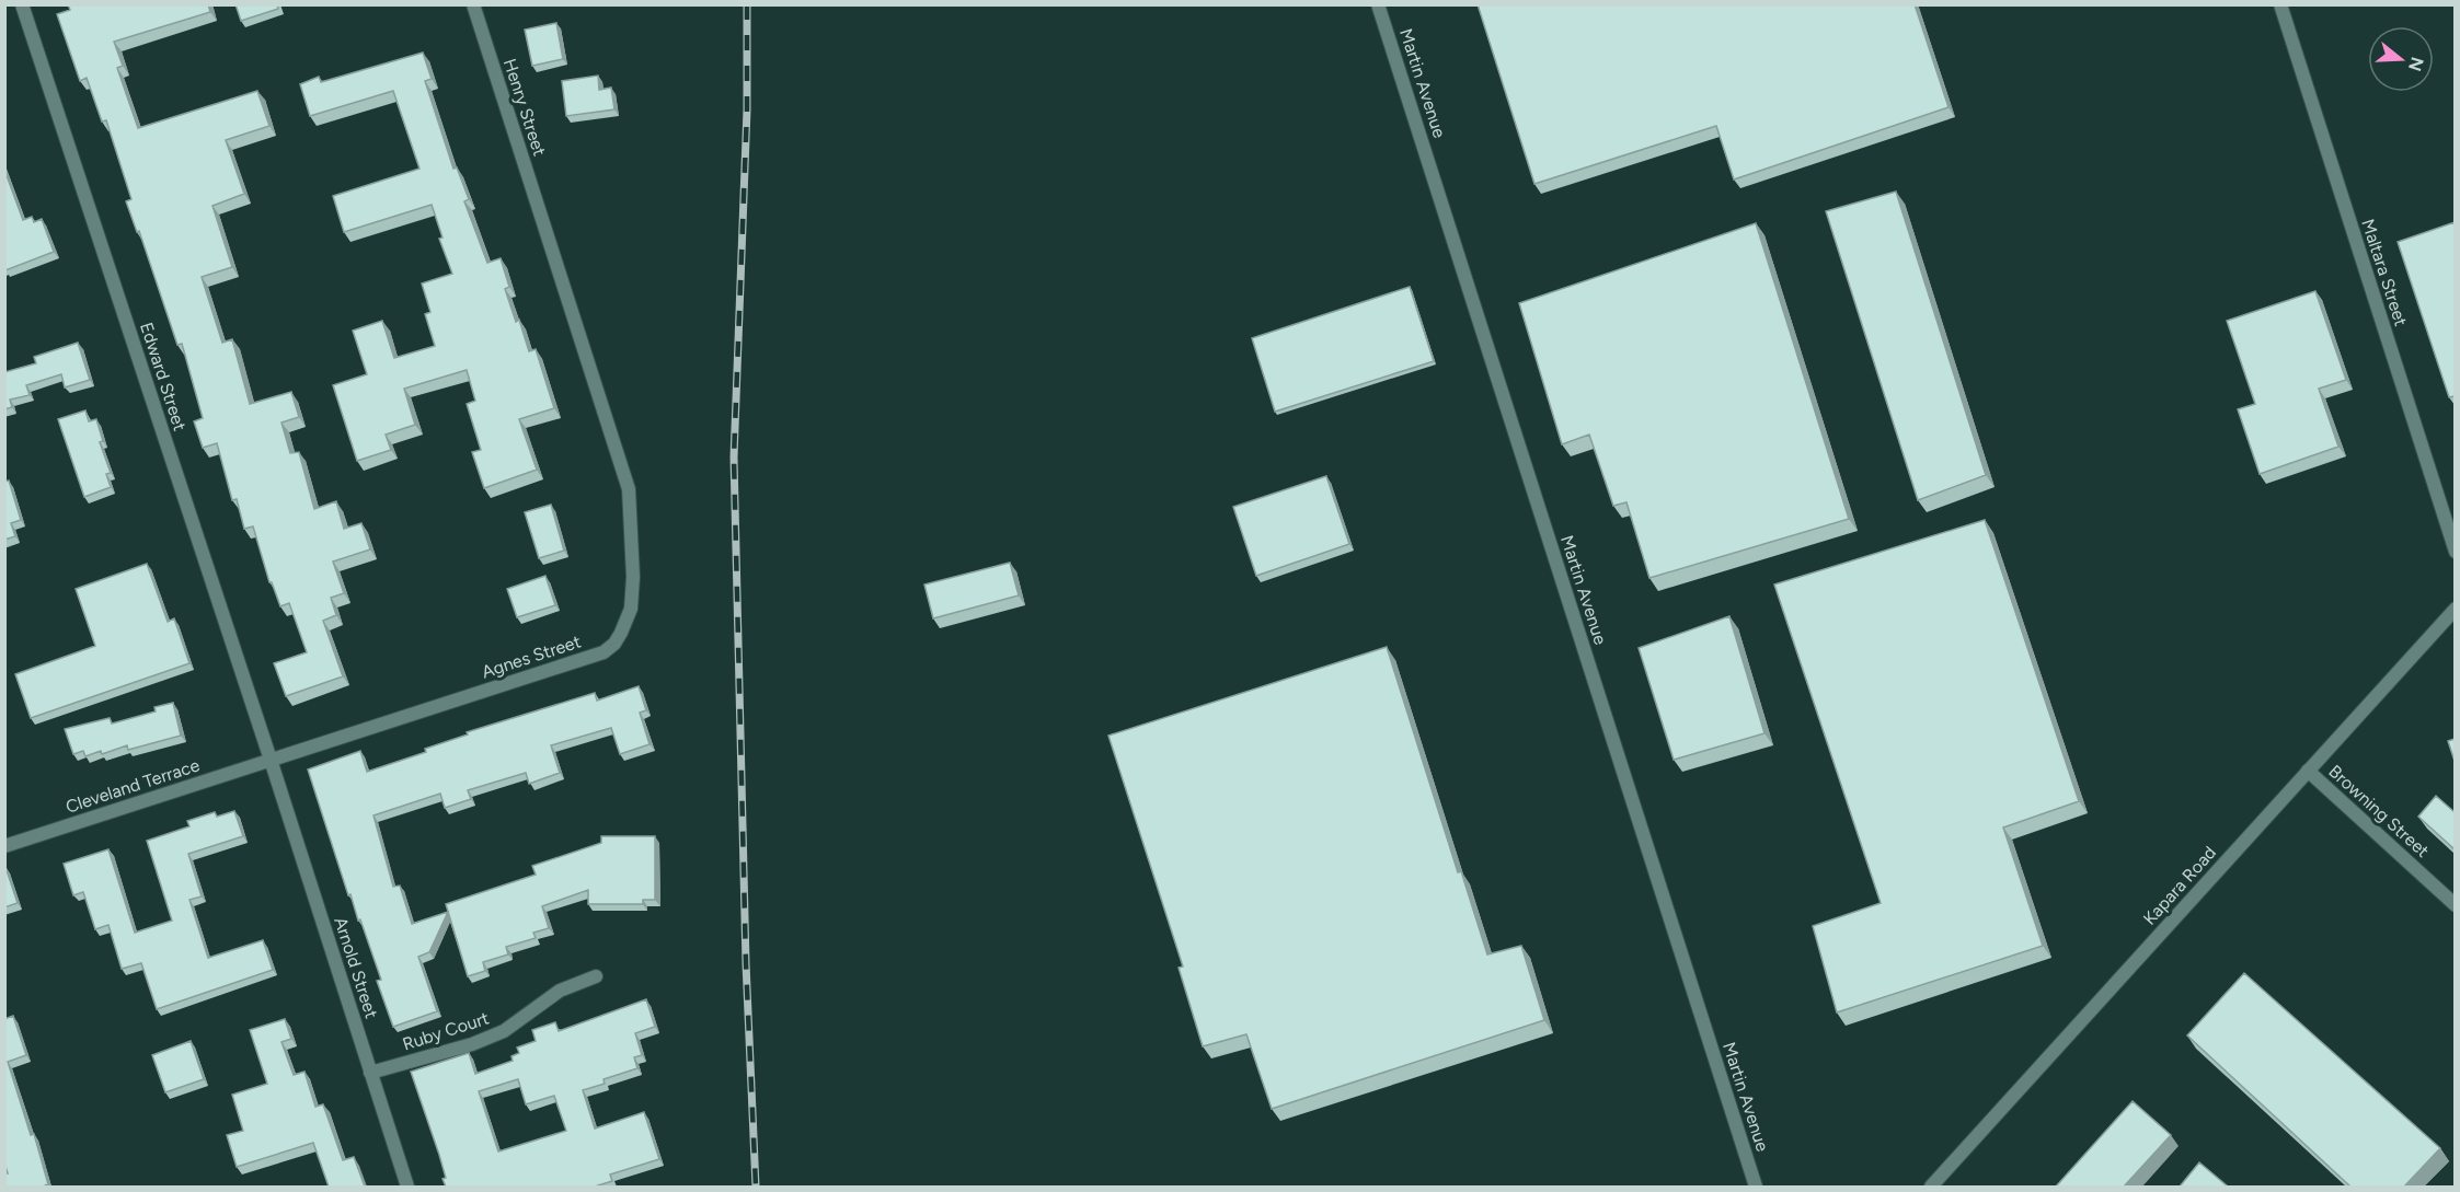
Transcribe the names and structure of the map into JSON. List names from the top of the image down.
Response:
{
  "streets": {
    "street": [
      "Martin Avenue",
      "Henry Street",
      "Maltara Street",
      "Edward Street",
      "Agnes Street",
      "Cleveland Terrace",
      "Browning Street",
      "Kapara Road",
      "Arnold Street",
      "Ruby Court"
    ]
  },
  "crossings": [
    ["Henry Street", "Agnes Street"],
    ["Edward Street", "Agnes Street"],
    ["Edward Street", "Cleveland Terrace"],
    ["Edward Street", "Arnold Street"],
    ["Agnes Street", "Cleveland Terrace"],
    ["Agnes Street", "Arnold Street"],
    ["Cleveland Terrace", "Arnold Street"],
    ["Browning Street", "Kapara Road"],
    ["Arnold Street", "Ruby Court"]
  ],
  "north": "right"
}
